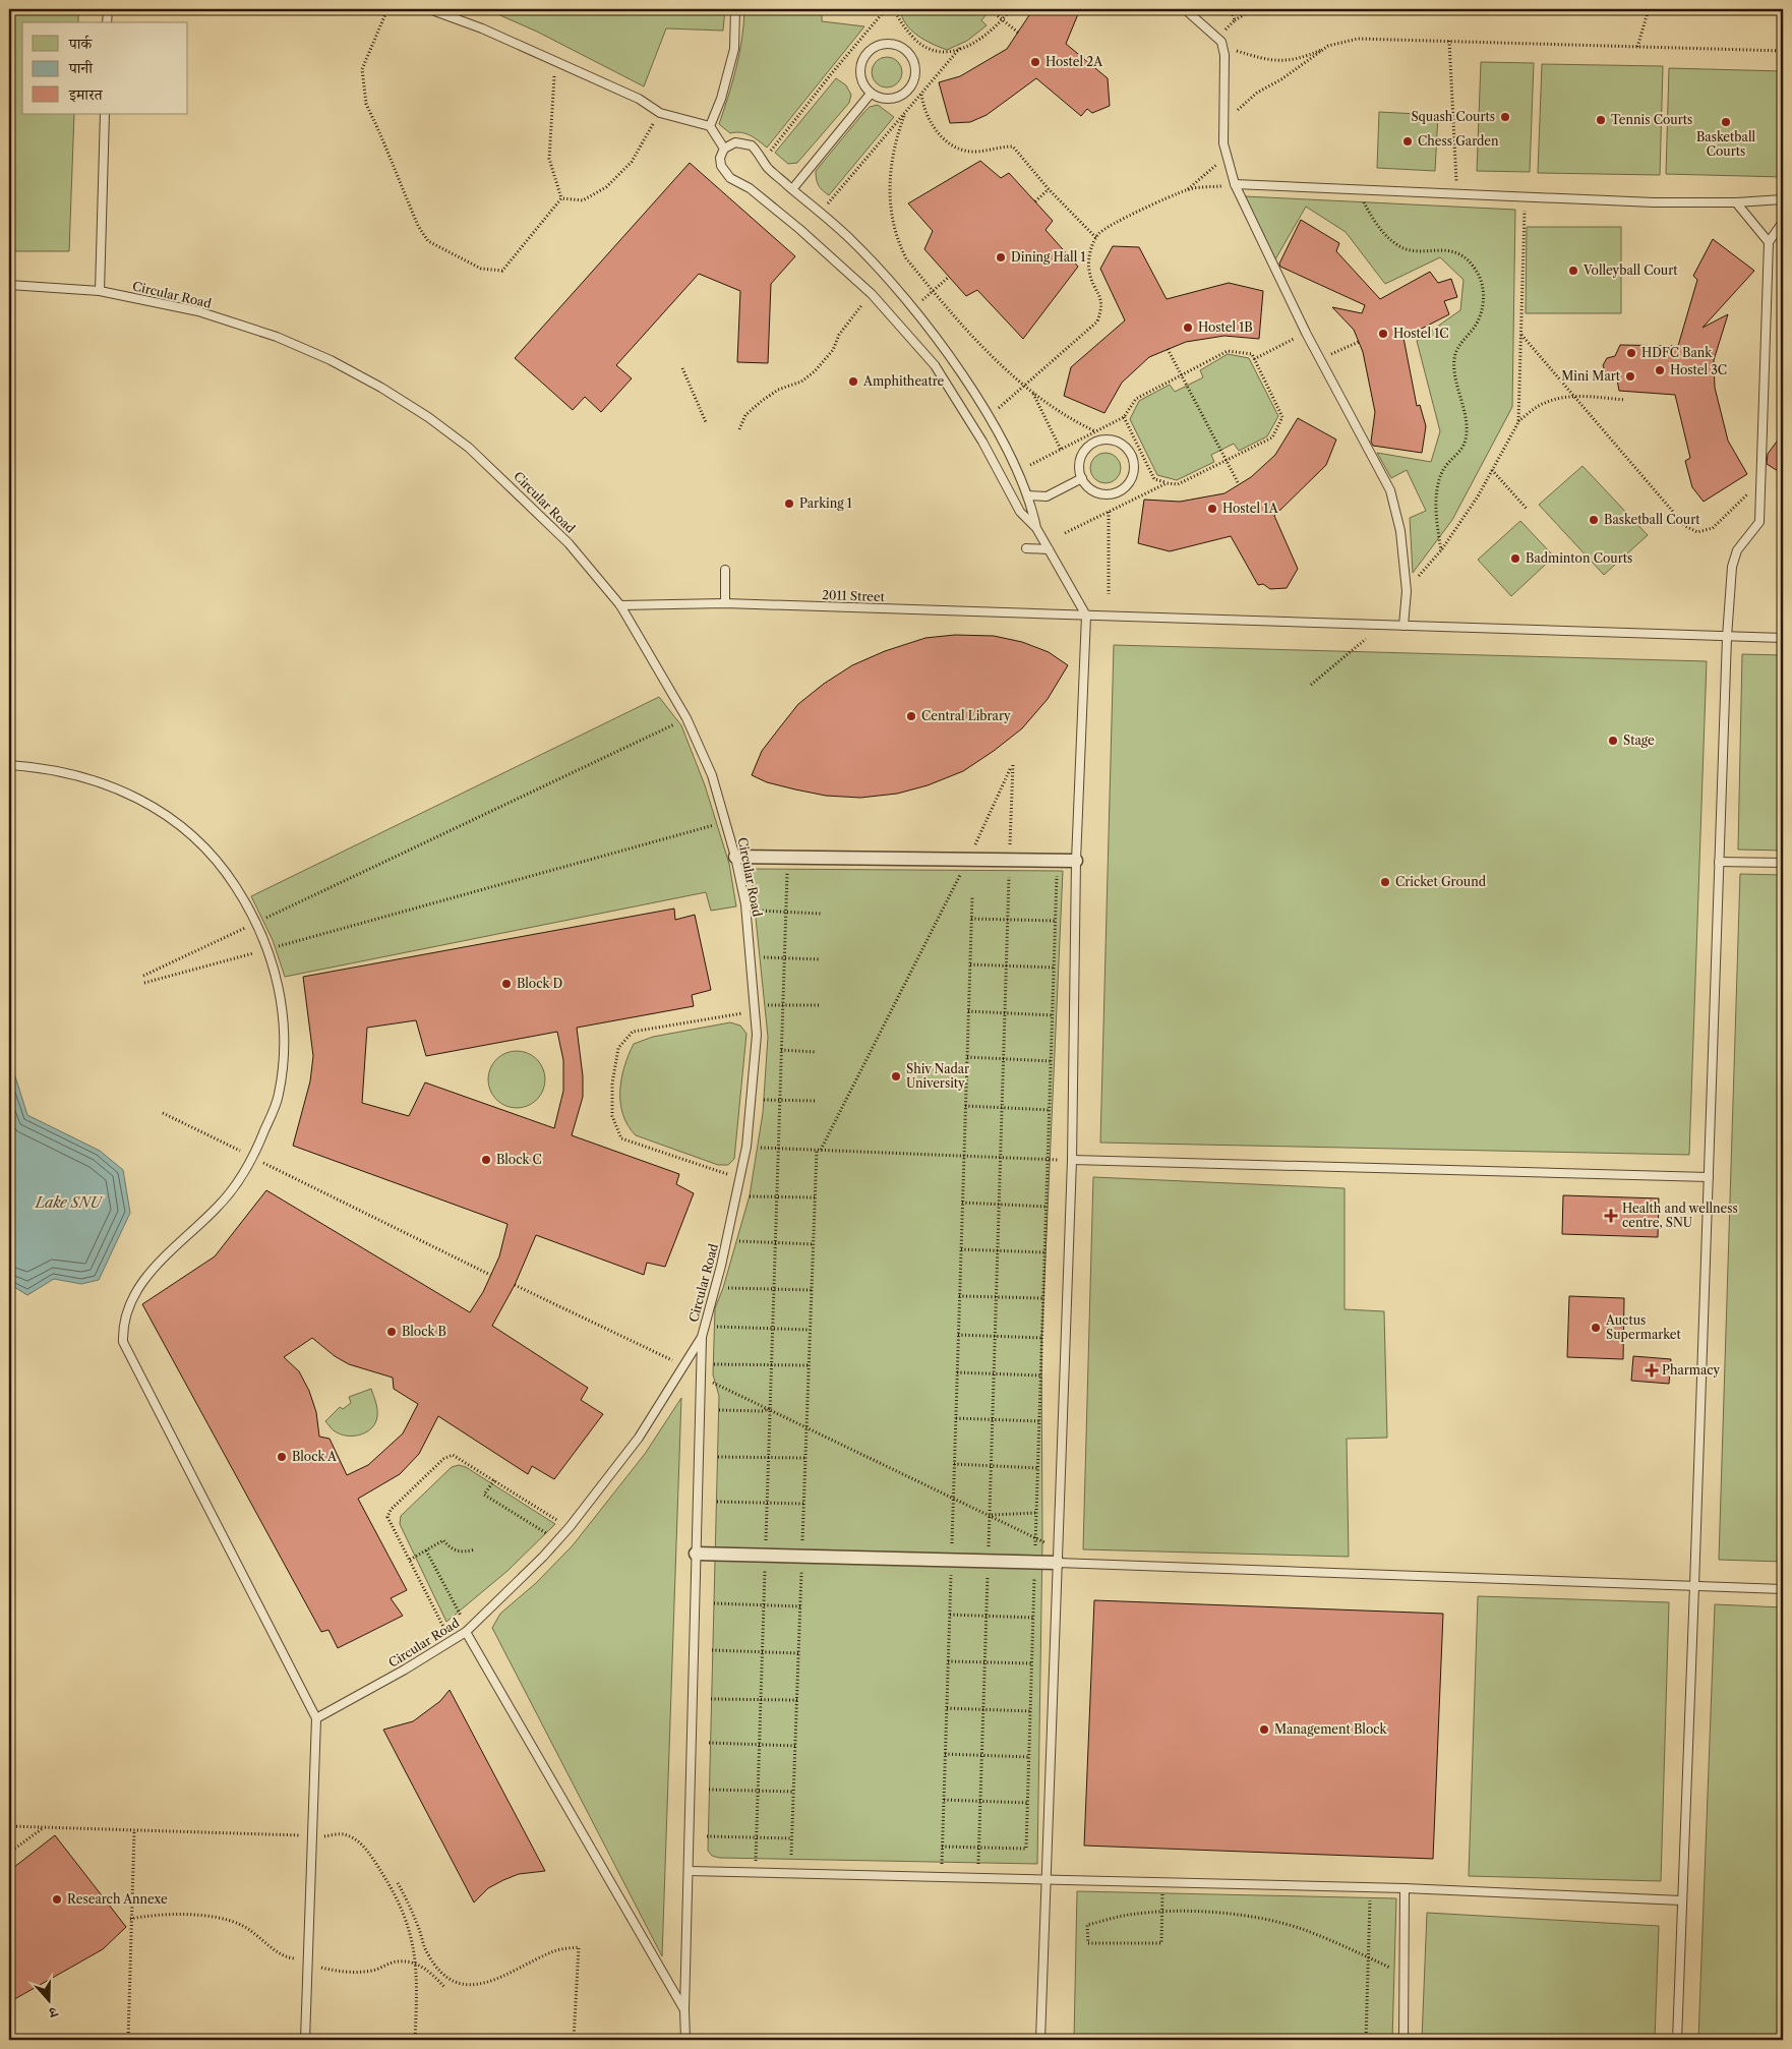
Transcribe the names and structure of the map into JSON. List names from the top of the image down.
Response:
{
  "streets": {
    "lane": ["Circular Road", "2011 Street"]
  },
  "crossings": [
    ["Circular Road", "2011 Street"]
  ],
  "water": ["Lake SNU"],
  "places": {
    "other": [
      "Hostel 2A",
      "Squash Courts",
      "Tennis Courts",
      "Basketball Courts",
      "Chess Garden",
      "Dining Hall 1",
      "Volleyball Court",
      "Hostel 1B",
      "Hostel 1C",
      "HDFC Bank",
      "Hostel 3C",
      "Mini Mart",
      "Amphitheatre",
      "Parking 1",
      "Hostel 1A",
      "Basketball Court",
      "Badminton Courts",
      "Central Library",
      "Stage",
      "Cricket Ground",
      "Block D",
      "Shiv Nadar University",
      "Block C",
      "Auctus Supermarket",
      "Block B",
      "Block A",
      "Management Block",
      "Research Annexe"
    ],
    "health": ["Health and wellness centre, SNU", "Pharmacy"]
  },
  "legend": ["पार्क", "पानी", "इमारत"],
  "north": "bottom"
}
